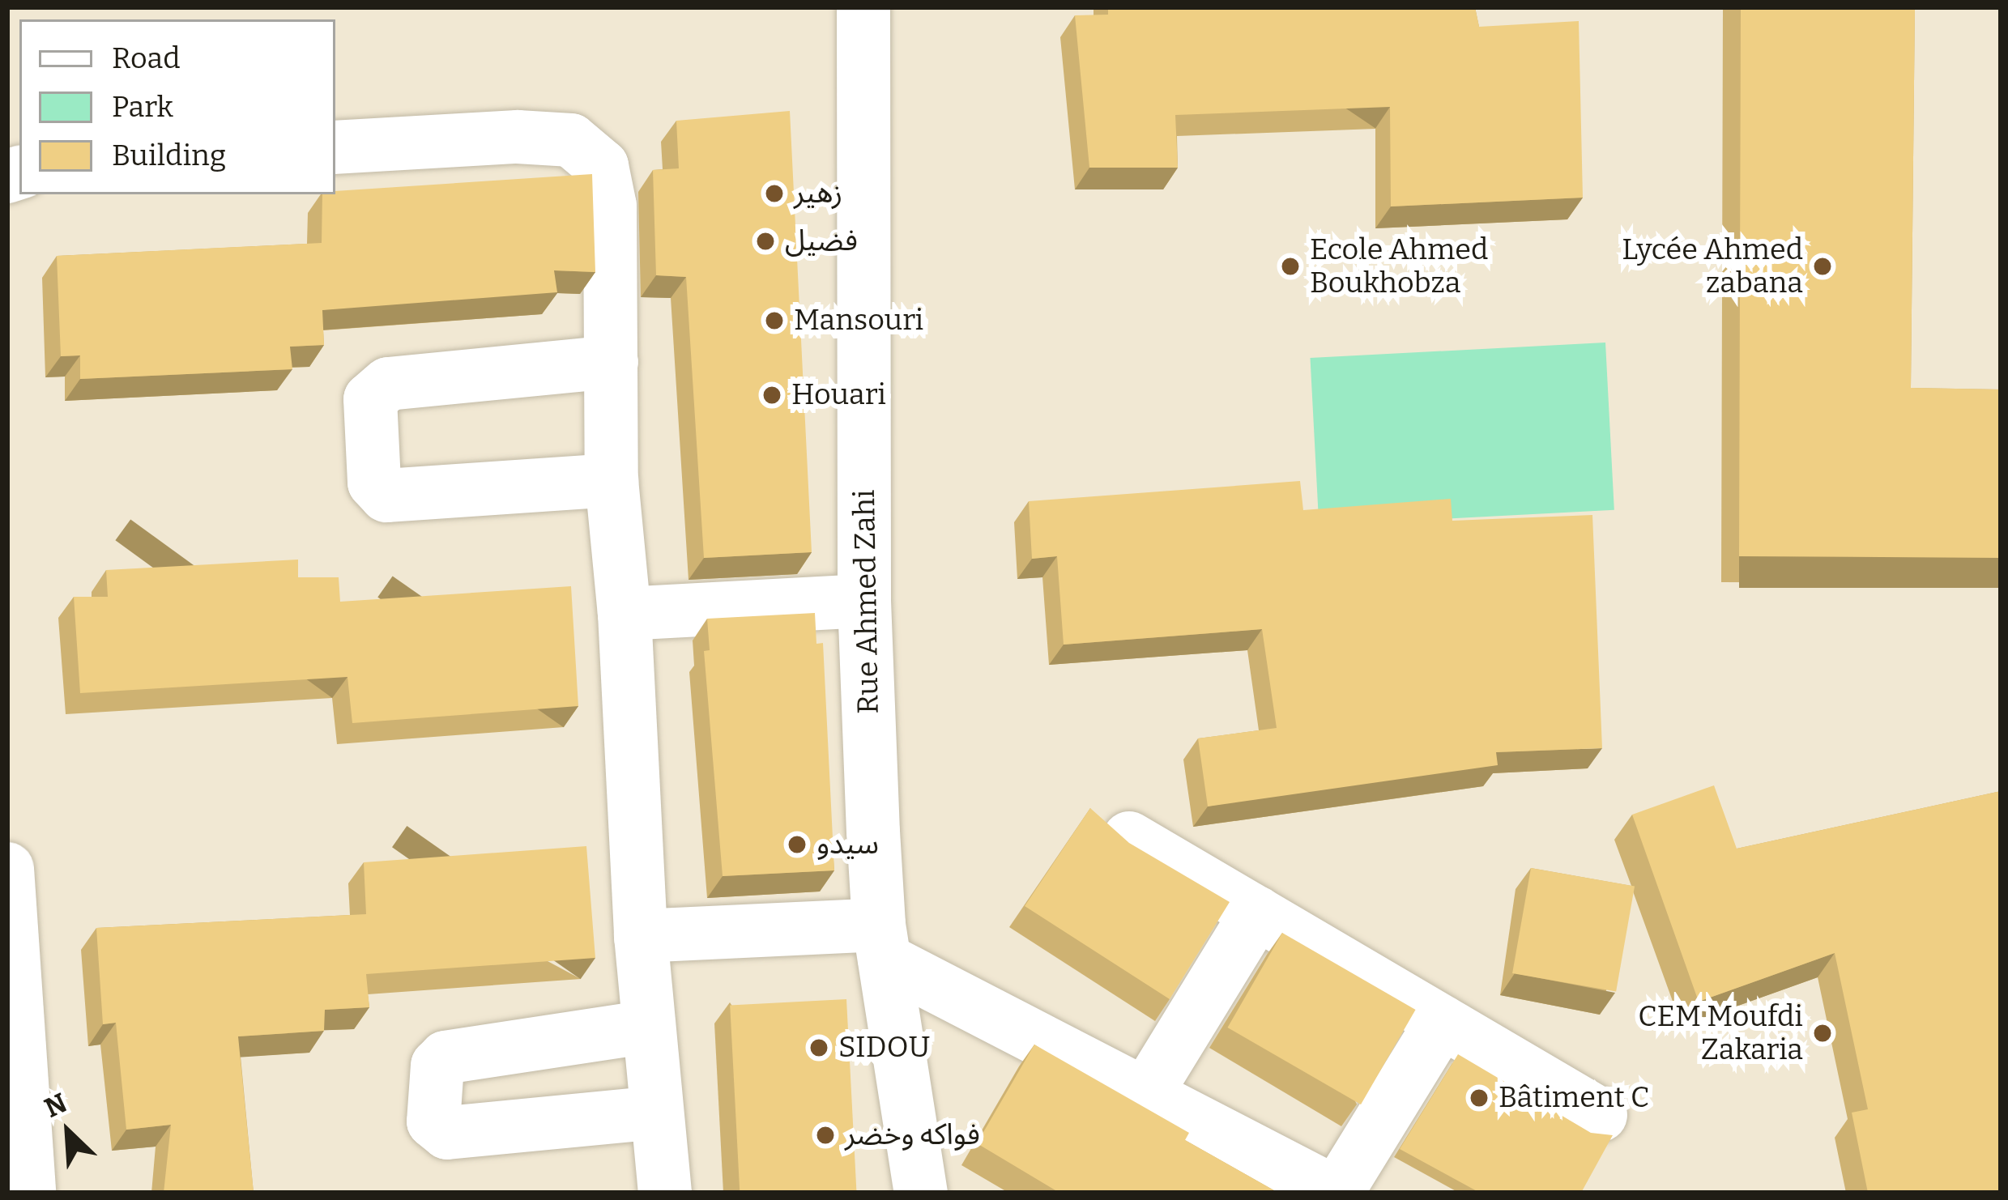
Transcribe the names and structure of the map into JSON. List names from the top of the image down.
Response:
{
  "streets": {
    "street": ["Rue Ahmed Zahi"]
  },
  "places": [
    "زهير",
    "فضيل",
    "Ecole Ahmed Boukhobza",
    "Lycée Ahmed zabana",
    "Mansouri",
    "Houari",
    "سيدو",
    "CEM Moufdi Zakaria",
    "SIDOU",
    "Bâtiment C",
    "فواكه وخضر"
  ],
  "legend": ["Road", "Park", "Building"],
  "north": "top left"
}
